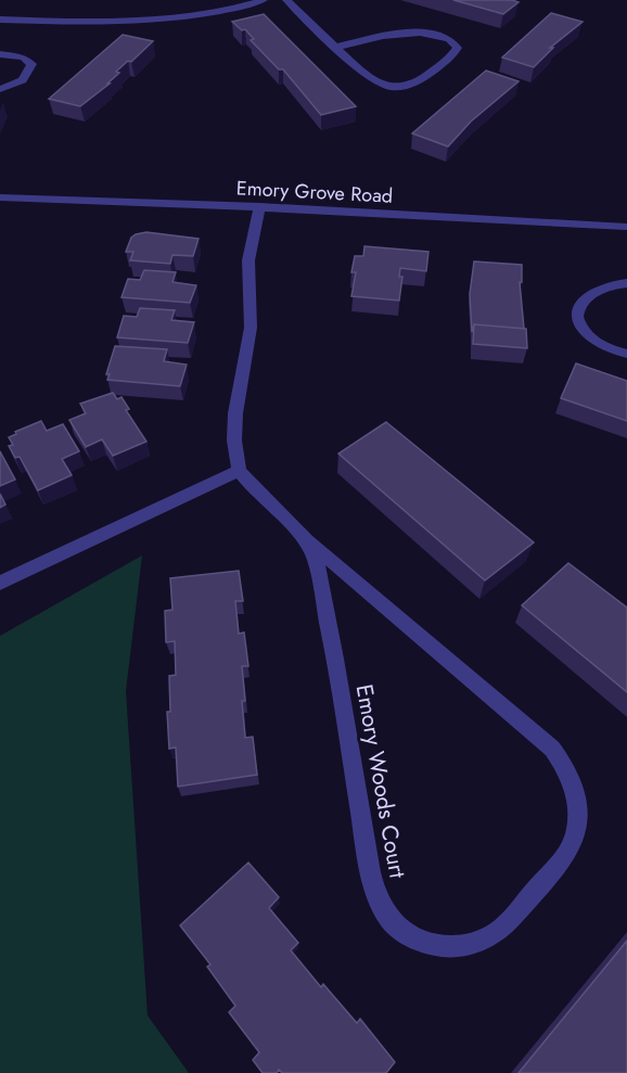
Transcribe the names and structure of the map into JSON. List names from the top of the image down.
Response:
{
  "streets": {
    "street": ["Emory Grove Road", "Emory Woods Court"]
  }
}
